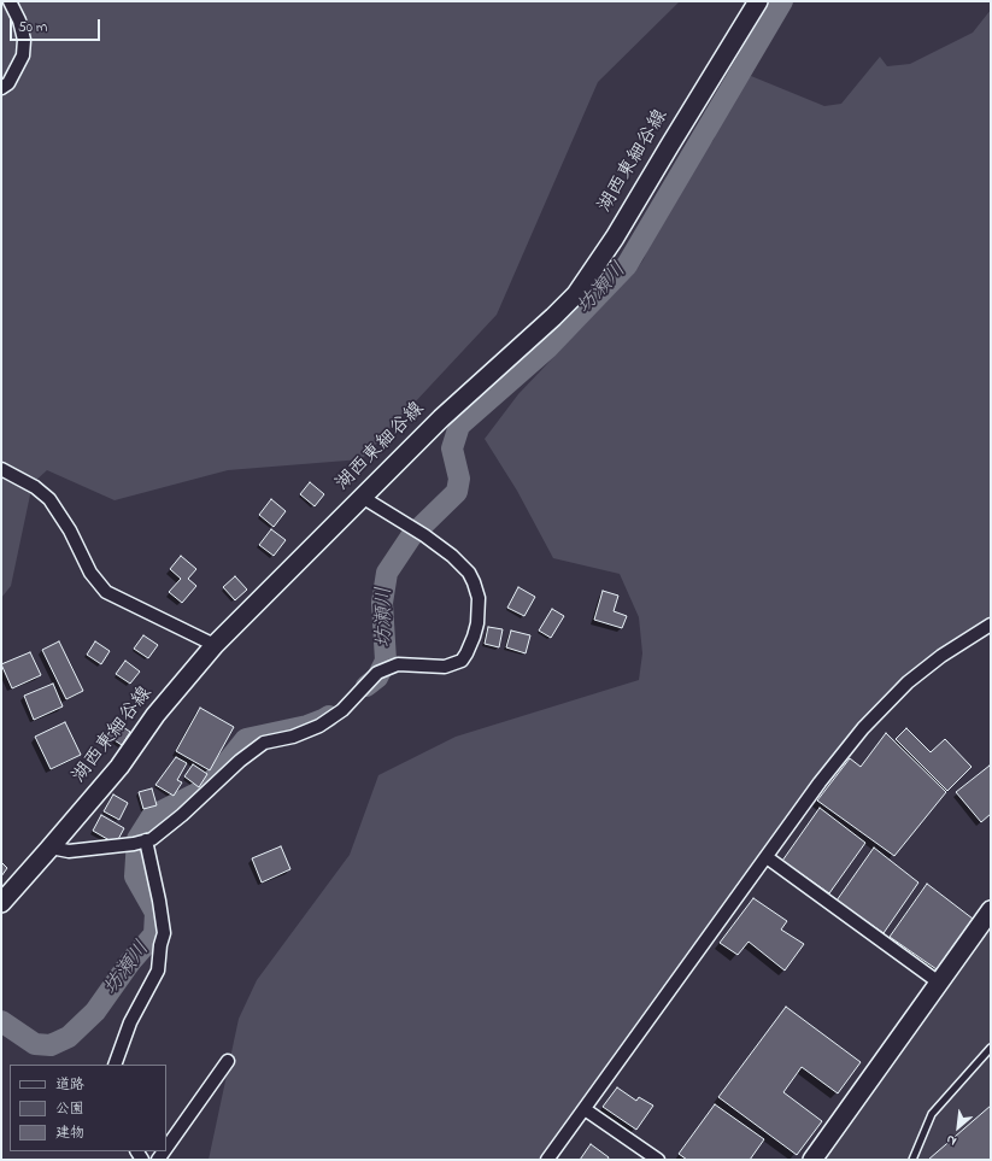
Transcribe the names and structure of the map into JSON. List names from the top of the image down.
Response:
{
  "streets": {
    "main road": ["湖西東細谷線"]
  },
  "water": ["坊瀬川"],
  "legend": ["道路", "公園", "建物"],
  "scale_bar": "50 m",
  "north": "bottom left"
}
